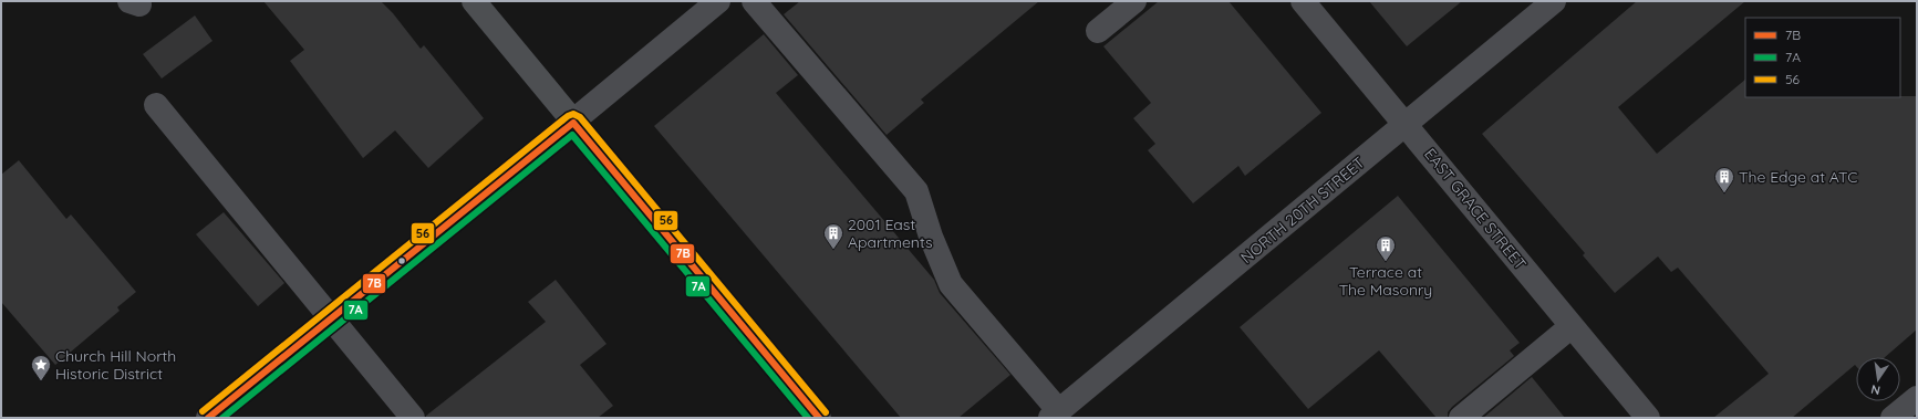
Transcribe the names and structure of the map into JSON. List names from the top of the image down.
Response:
{
  "streets": {
    "street": ["EAST GRACE STREET", "NORTH 20TH STREET"]
  },
  "crossings": [
    ["EAST GRACE STREET", "NORTH 20TH STREET"]
  ],
  "places": {
    "building": ["The Edge at ATC", "2001 East Apartments", "Terrace at The Masonry"],
    "place": ["Church Hill North Historic District"]
  },
  "lines": ["transit line 56", "transit line 7B", "transit line 7A"],
  "legend": ["7B", "7A", "56"],
  "north": "bottom"
}
